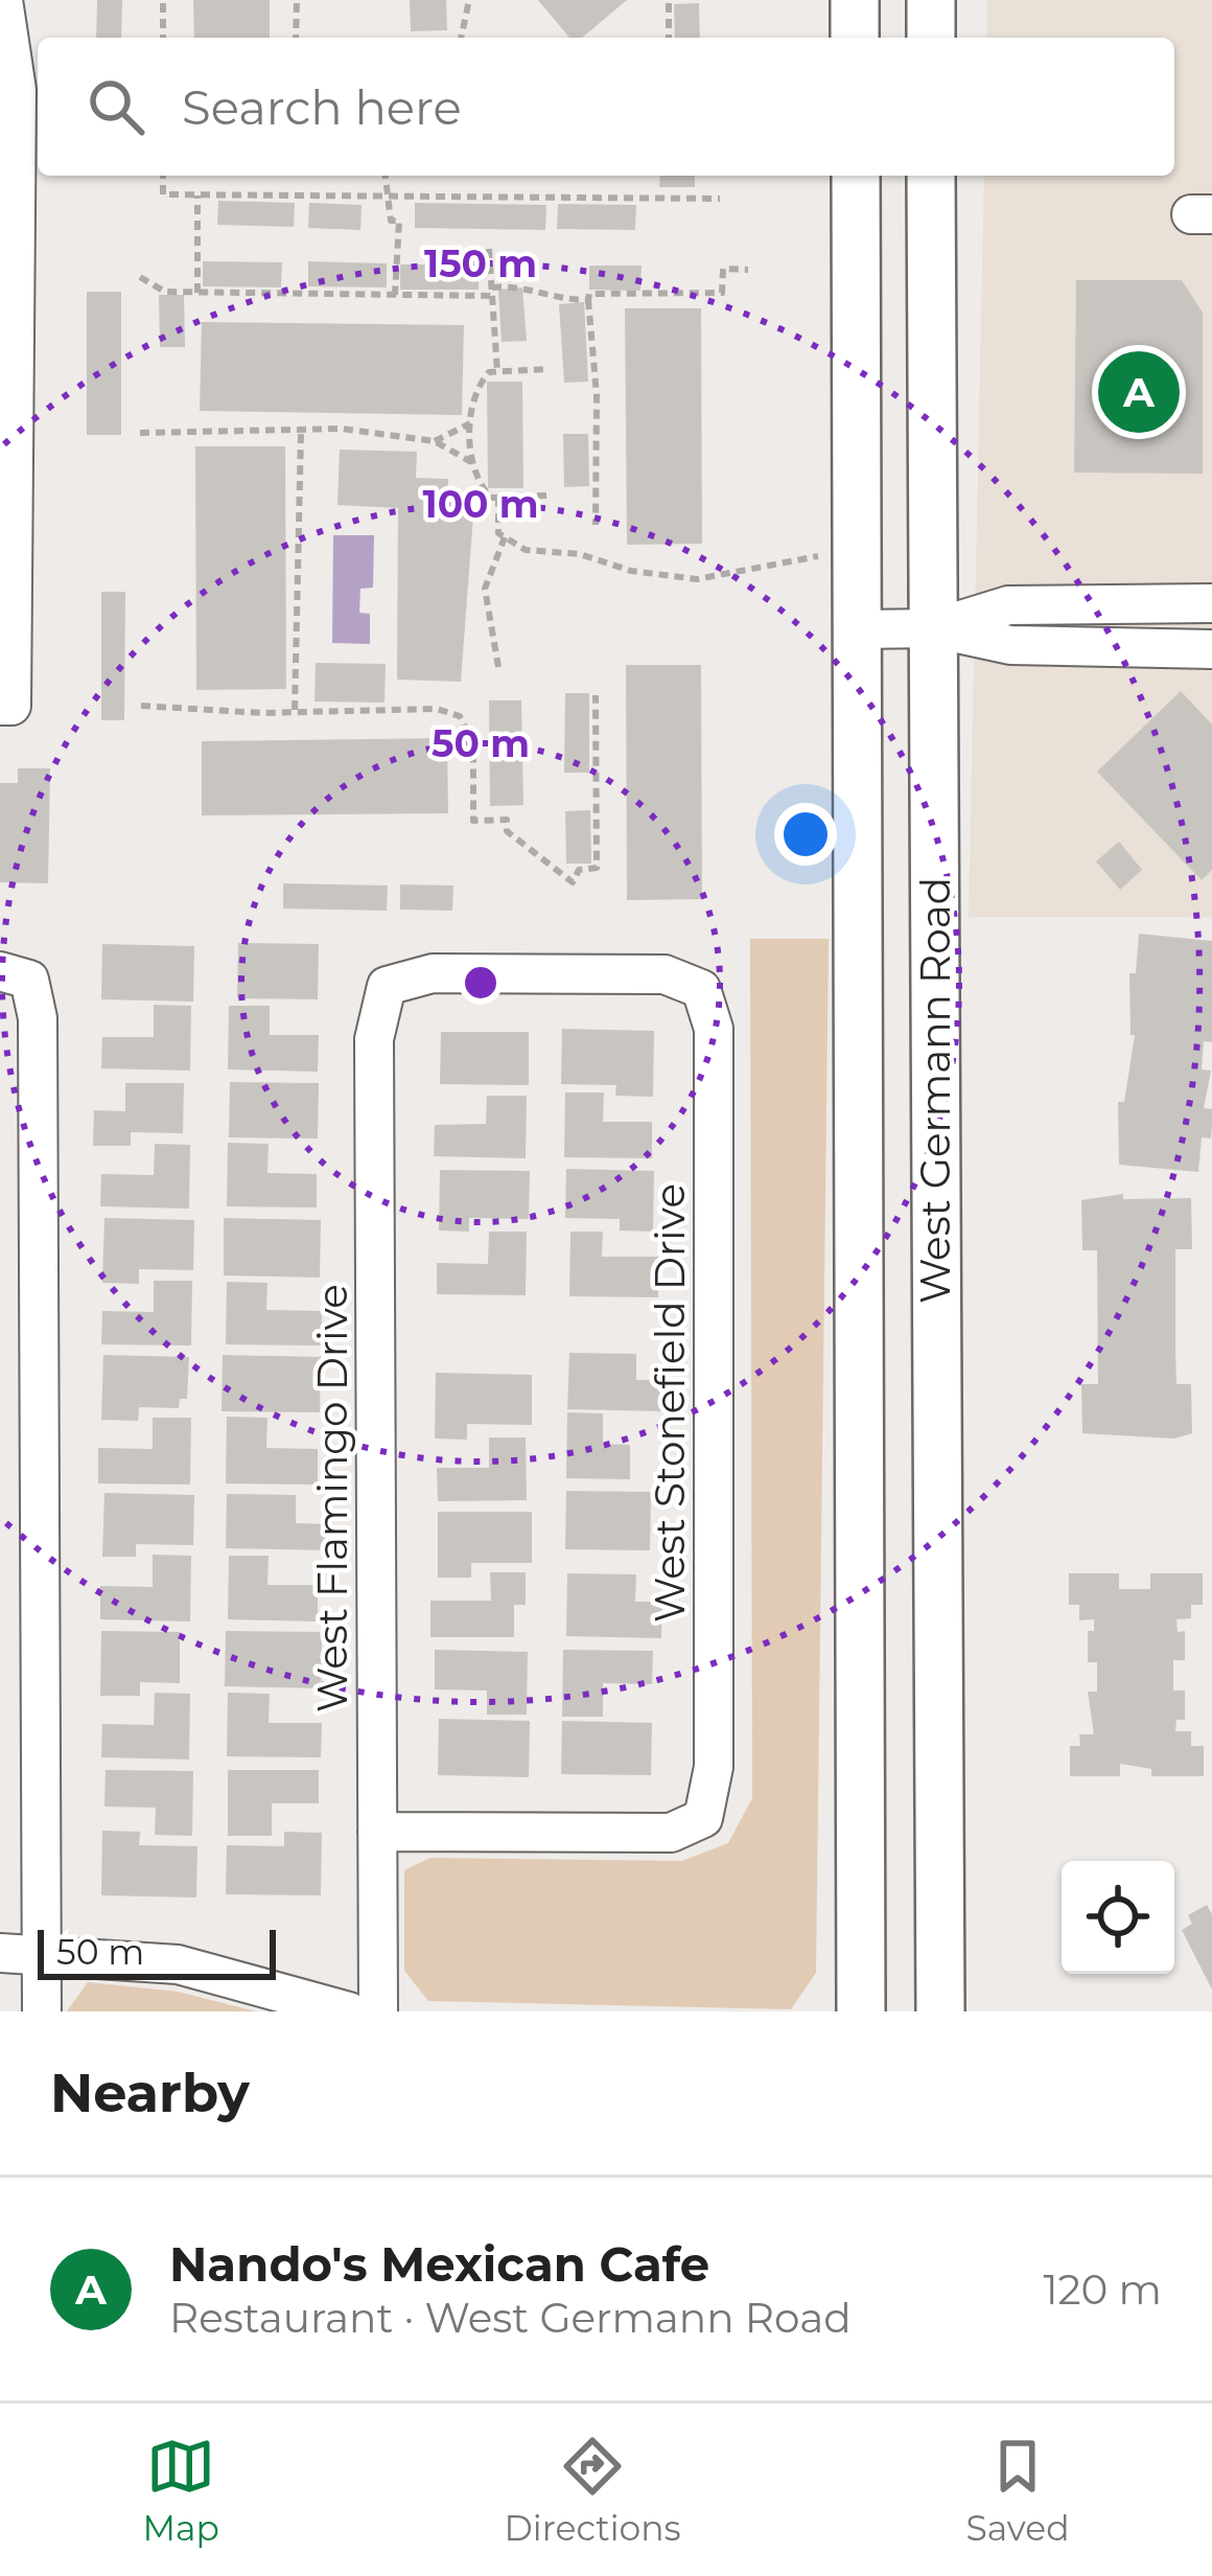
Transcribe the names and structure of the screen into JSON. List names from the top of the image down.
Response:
{
  "streets": {
    "main road": ["West Germann Road"],
    "street": ["West Stonefield Drive", "West Flamingo Drive"]
  },
  "crossings": [
    ["West Stonefield Drive", "West Flamingo Drive"]
  ],
  "scale_bar": "50 m",
  "page": {
    "search": "Search here",
    "pins": "A",
    "scale": "50 m",
    "heading": "Nearby",
    "list": [
      {
        "mark": "A",
        "name": "Nando's Mexican Cafe",
        "note": "Restaurant · West Germann Road",
        "value": "120 m"
      }
    ],
    "nav": ["Map", "Directions", "Saved"]
  },
  "rings": ["150 m", "100 m", "50 m"]
}
